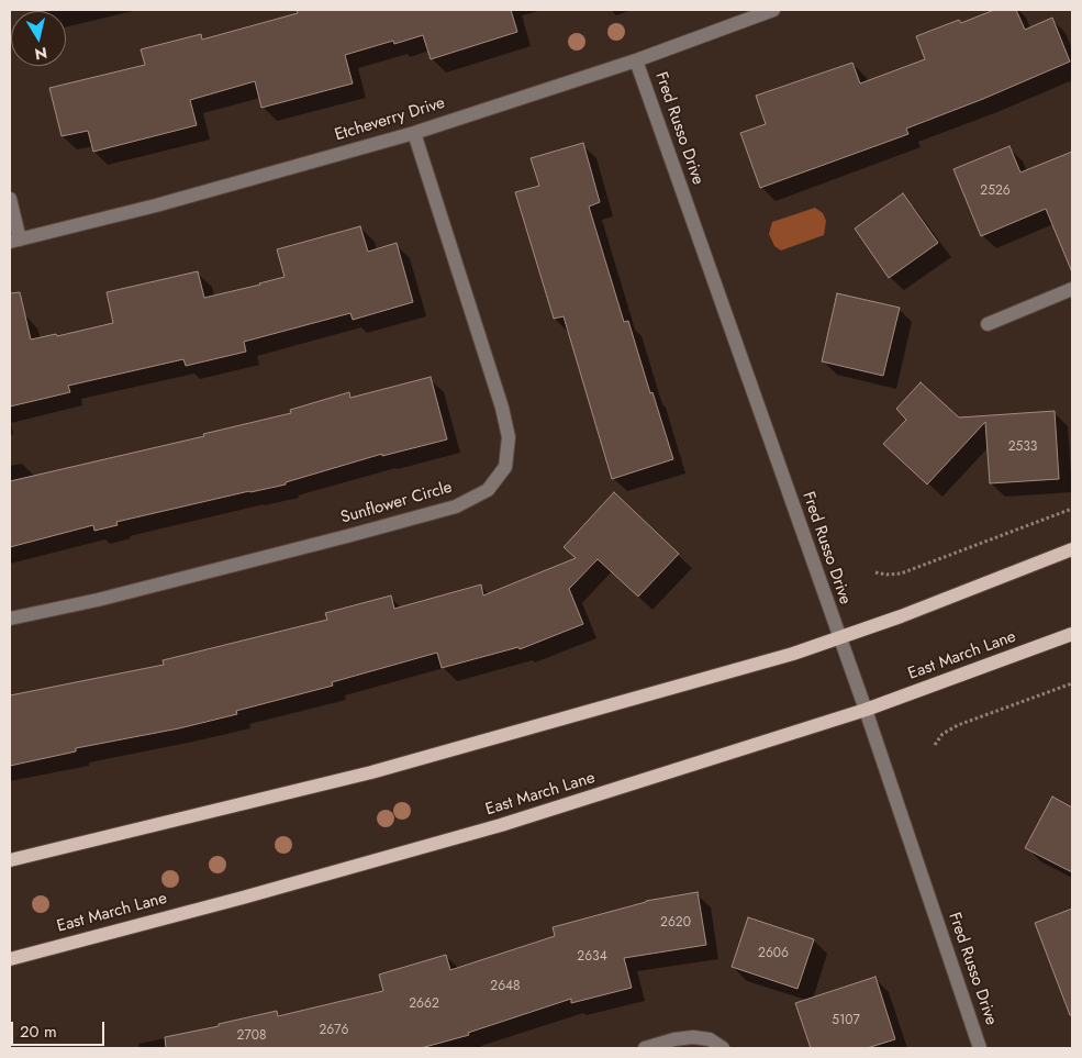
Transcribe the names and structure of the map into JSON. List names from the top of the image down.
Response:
{
  "streets": {
    "main road": ["East March Lane"],
    "street": ["Etcheverry Drive", "Fred Russo Drive", "Sunflower Circle"]
  },
  "crossings": [
    ["Etcheverry Drive", "Fred Russo Drive"],
    ["Etcheverry Drive", "Sunflower Circle"],
    ["Fred Russo Drive", "East March Lane"]
  ],
  "house_numbers": [
    "2526",
    "2533",
    "2620",
    "2606",
    "2634",
    "2648",
    "2662",
    "5107",
    "2676",
    "2708"
  ],
  "scale_bar": "20 m",
  "north": "bottom"
}
